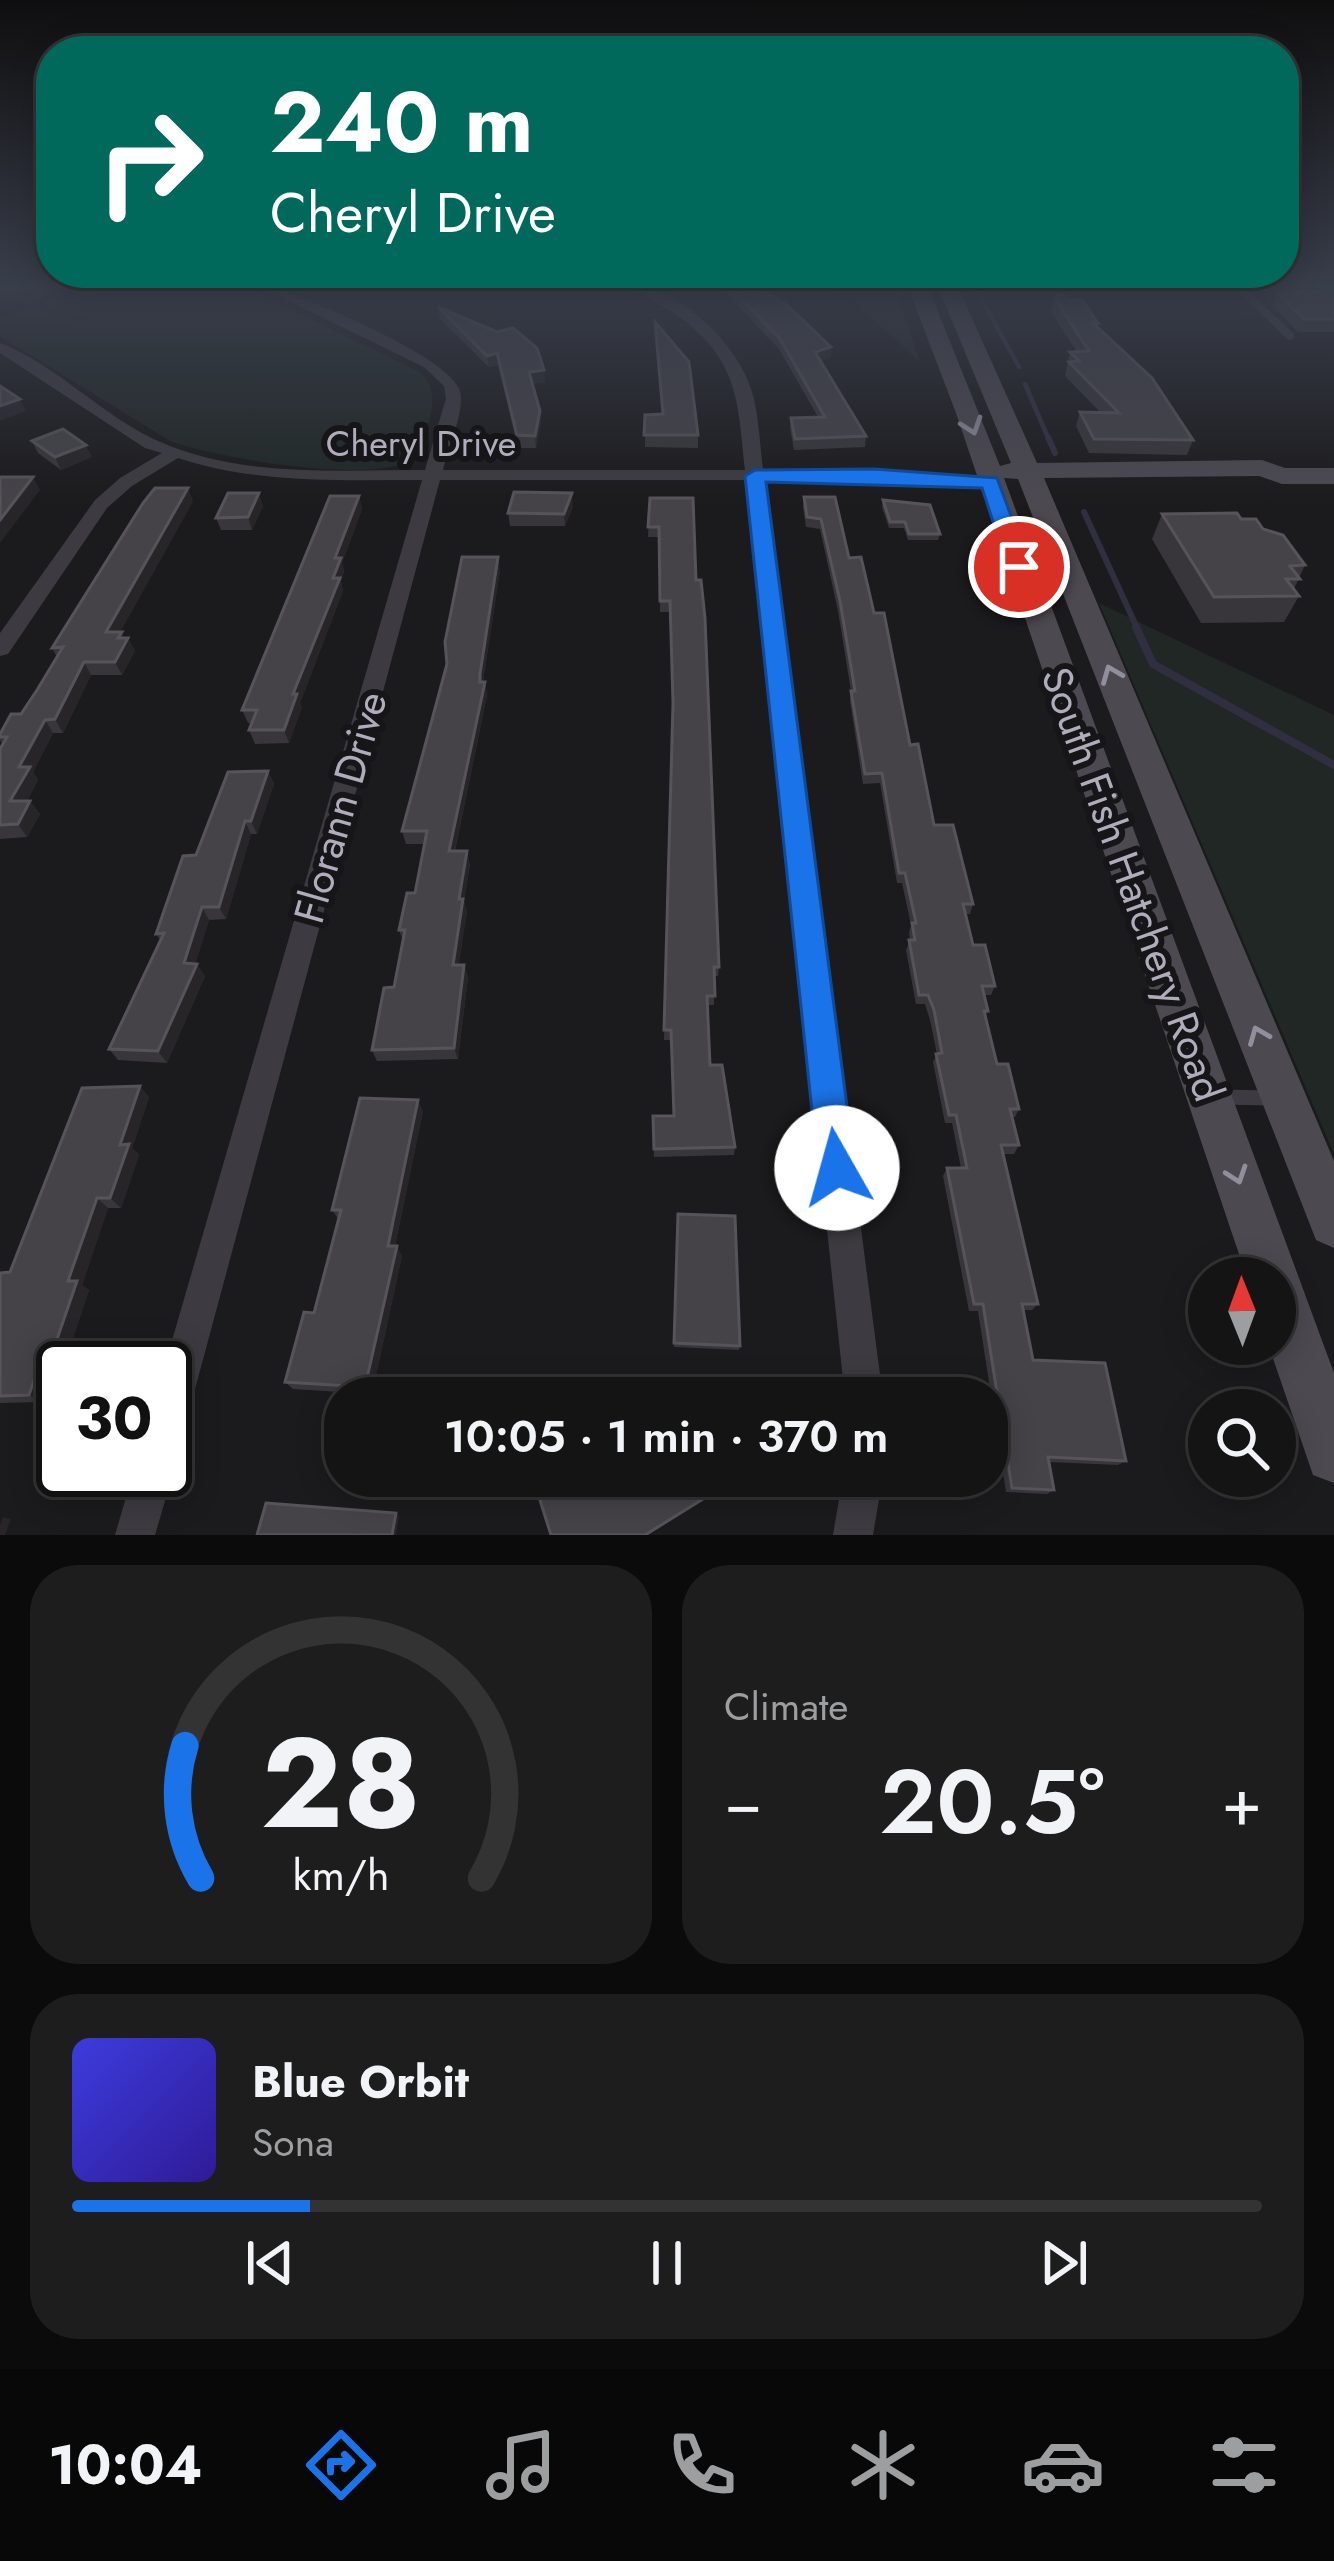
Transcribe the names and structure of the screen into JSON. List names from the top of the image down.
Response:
{
  "streets": {
    "main road": ["South Fish Hatchery Road"],
    "street": ["Cheryl Drive", "Florann Drive"]
  },
  "crossings": [
    ["Cheryl Drive", "Florann Drive"],
    ["Cheryl Drive", "South Fish Hatchery Road"]
  ],
  "north": "top",
  "page": {
    "turn": ["240 m", "Cheryl Drive"],
    "limit": "30",
    "trip": "10:05 · 1 min · 370 m",
    "tile": "Climate",
    "heat": ["−", "20.5°", "+"],
    "song": ["Blue Orbit", "Sona"],
    "tabs": "10:04",
    "gauge": ["28", "km/h"]
  }
}
